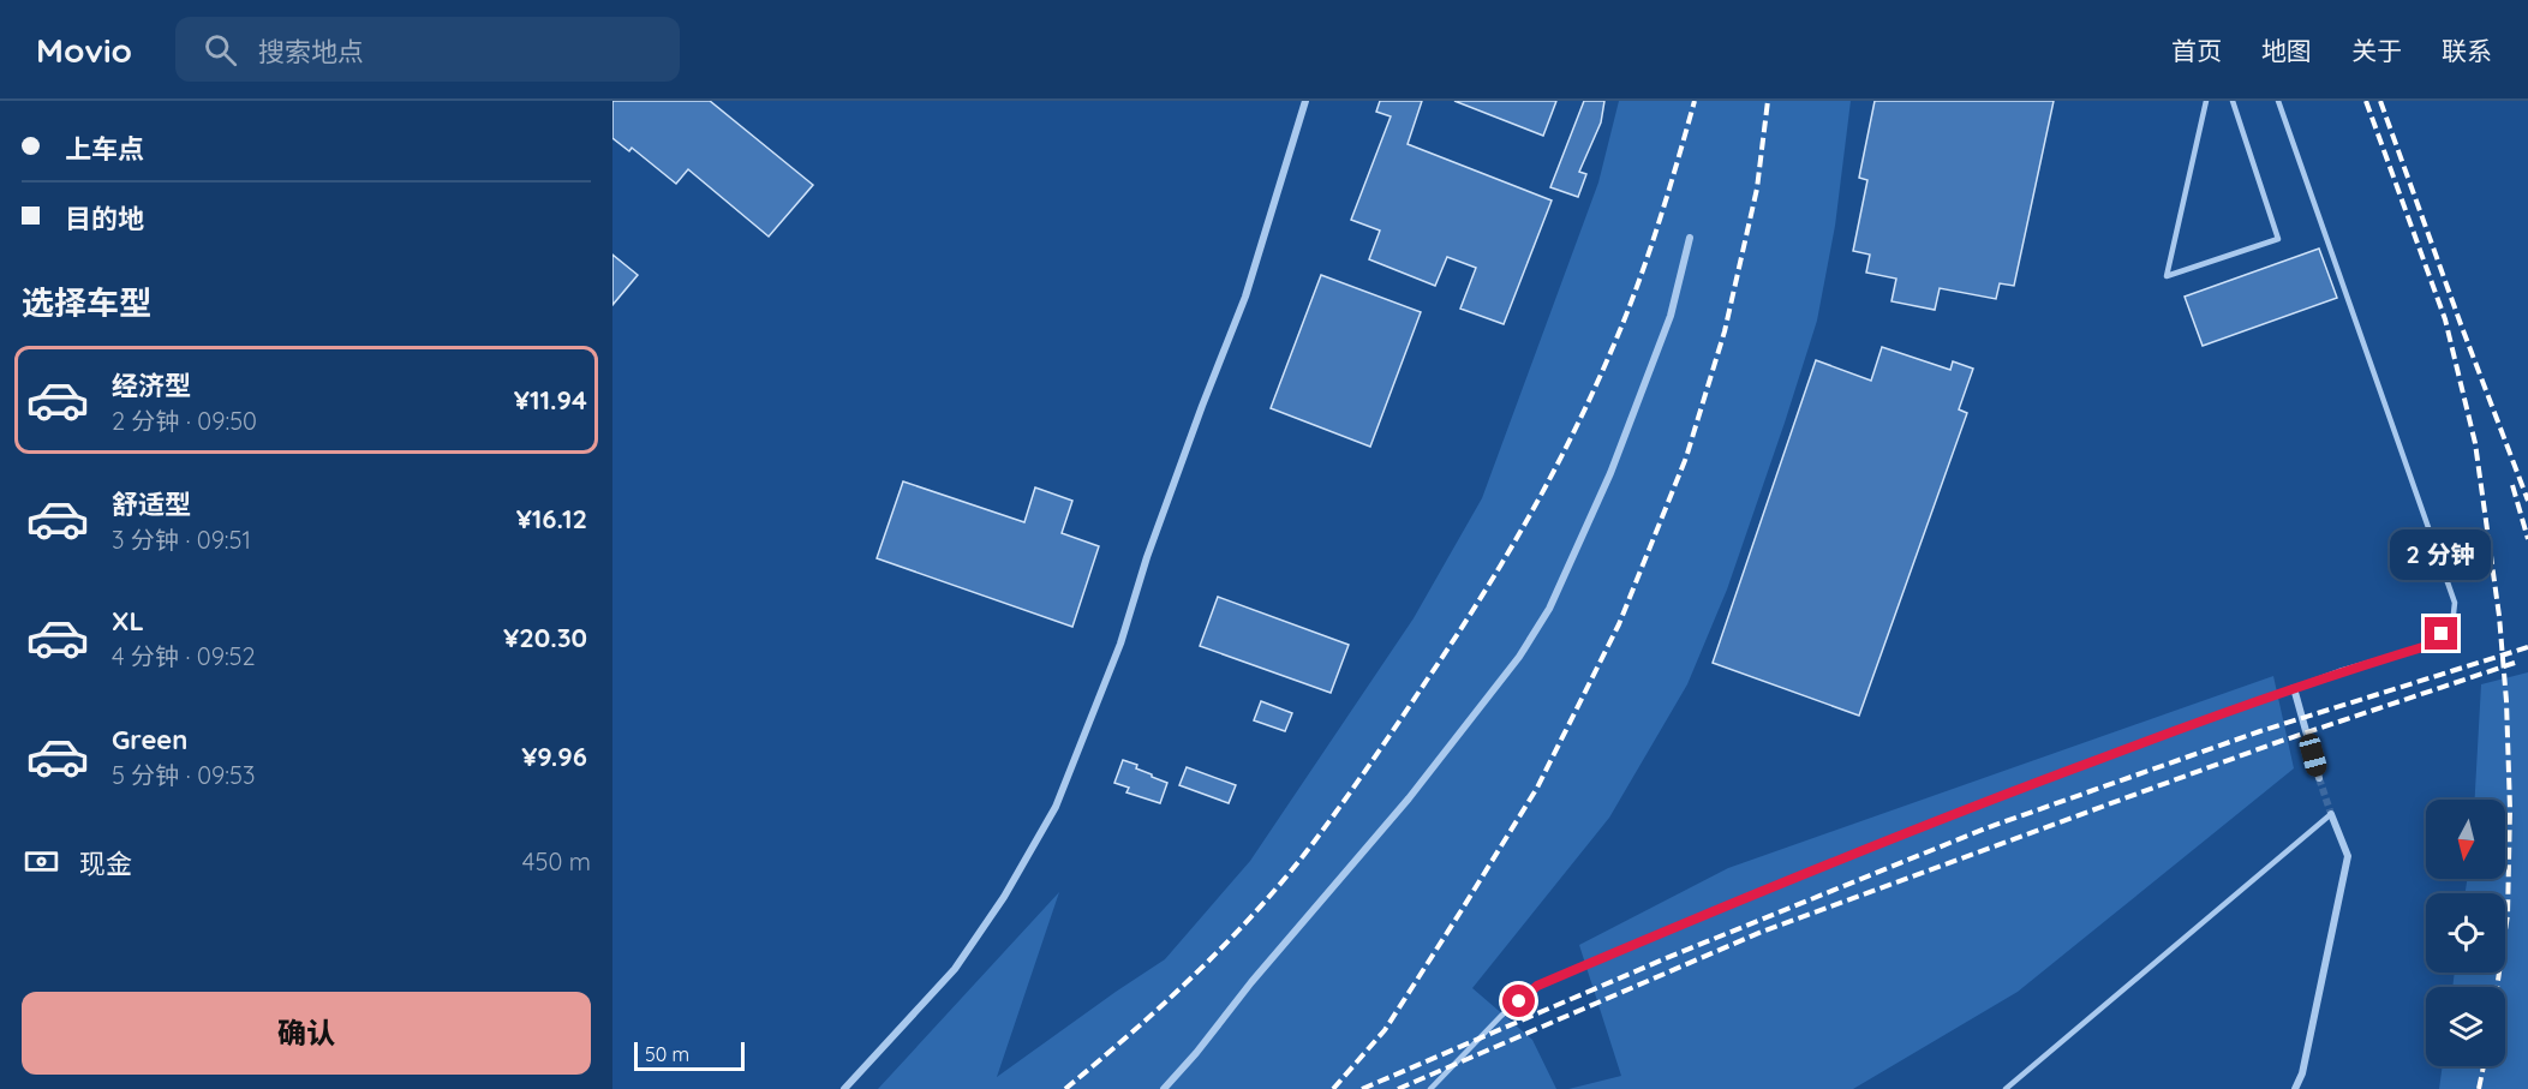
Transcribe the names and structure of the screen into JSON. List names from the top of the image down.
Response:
{
  "scale_bar": "50 m",
  "north": "bottom",
  "page": {
    "header": "Movio",
    "search": "搜索地点",
    "nav": [
      "首页",
      "地图",
      "关于",
      "联系"
    ],
    "banner": ["上车点", "目的地"],
    "heading": "选择车型",
    "list": [
      {
        "name": "经济型",
        "note": "2 分钟 · 09:50",
        "value": "¥11.94"
      },
      {
        "name": "舒适型",
        "note": "3 分钟 · 09:51",
        "value": "¥16.12"
      },
      {
        "name": "XL",
        "note": "4 分钟 · 09:52",
        "value": "¥20.30"
      },
      {
        "name": "Green",
        "note": "5 分钟 · 09:53",
        "value": "¥9.96"
      }
    ],
    "bubble": "2 分钟",
    "pay": ["现金", "450 m"],
    "buttons": "确认",
    "scale": "50 m"
  }
}
